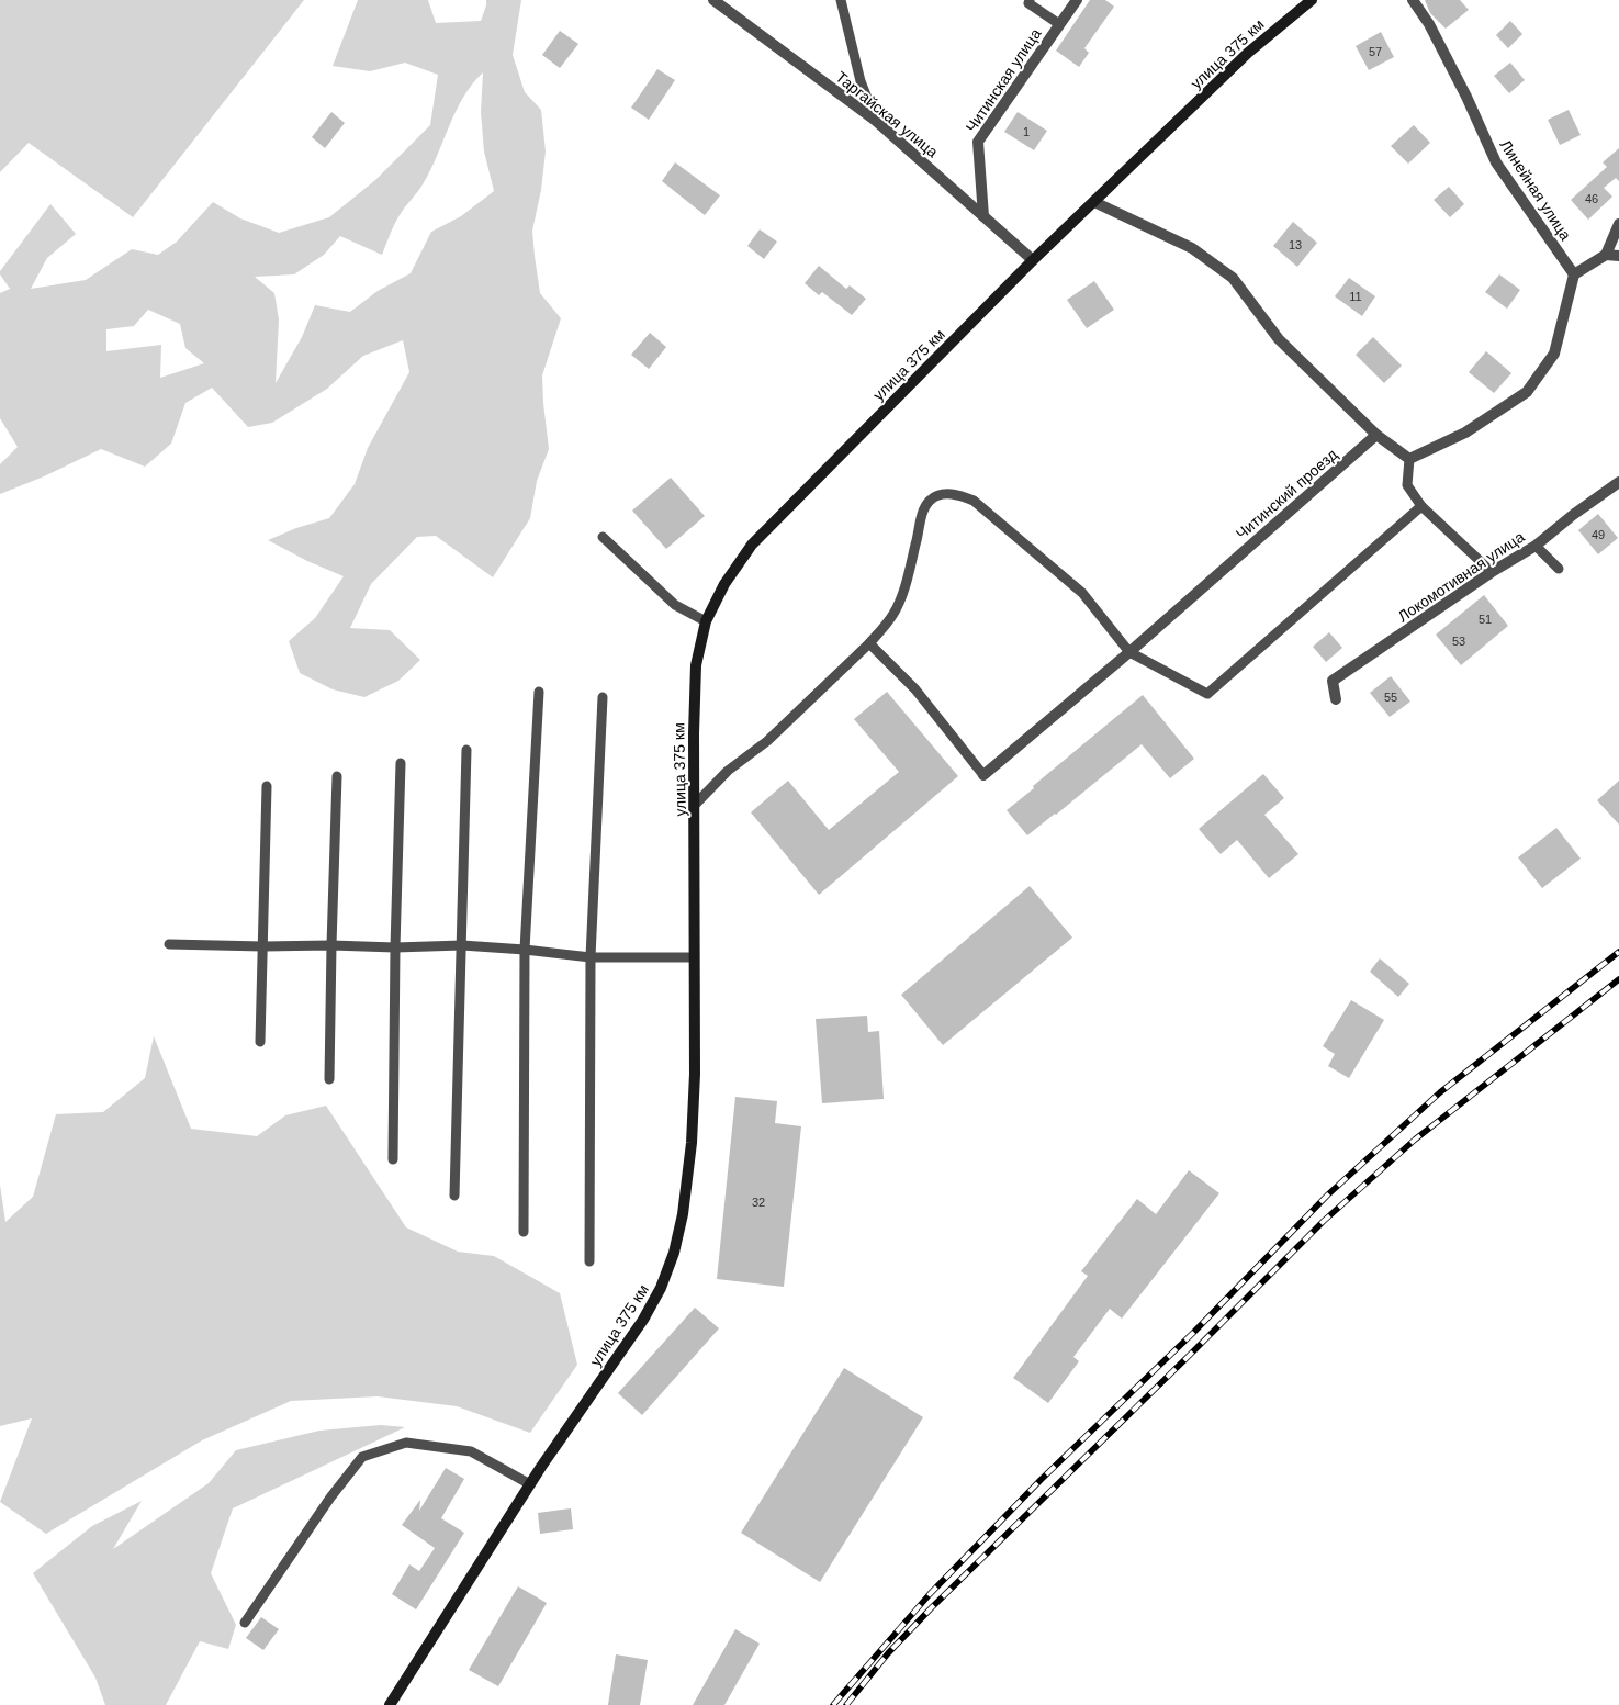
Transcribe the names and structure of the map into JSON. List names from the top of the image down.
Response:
{
  "streets": {
    "main road": ["улица 375 км"],
    "street": [
      "Читинская улица",
      "Таргайская улица",
      "Линейная улица",
      "Читинский проезд",
      "Локомотивная улица"
    ]
  },
  "crossings": [
    ["улица 375 км", "Таргайская улица"],
    ["Читинская улица", "Таргайская улица"]
  ],
  "house_numbers": [
    "57",
    "1",
    "46",
    "13",
    "11",
    "49",
    "51",
    "53",
    "55",
    "32"
  ]
}
